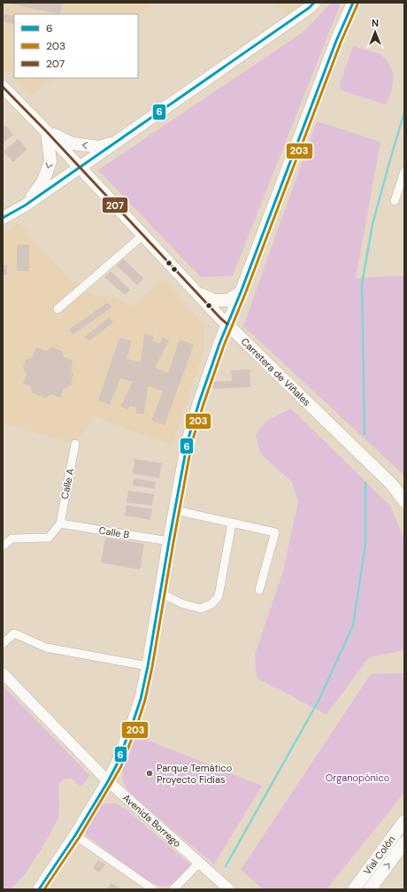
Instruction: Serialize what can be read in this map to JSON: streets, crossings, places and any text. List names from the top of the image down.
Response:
{
  "streets": {
    "main road": ["Carretera de Viñales", "Avenida Borrego", "Vial Colón"],
    "street": ["Calle A", "Calle B"]
  },
  "crossings": [
    ["Calle A", "Calle B"]
  ],
  "parks": ["Organopónico"],
  "places": ["Parque Temático Proyecto Fidias"],
  "lines": ["transit line 6", "transit line 203", "transit line 207"],
  "legend": ["6", "203", "207"],
  "north": "top"
}
